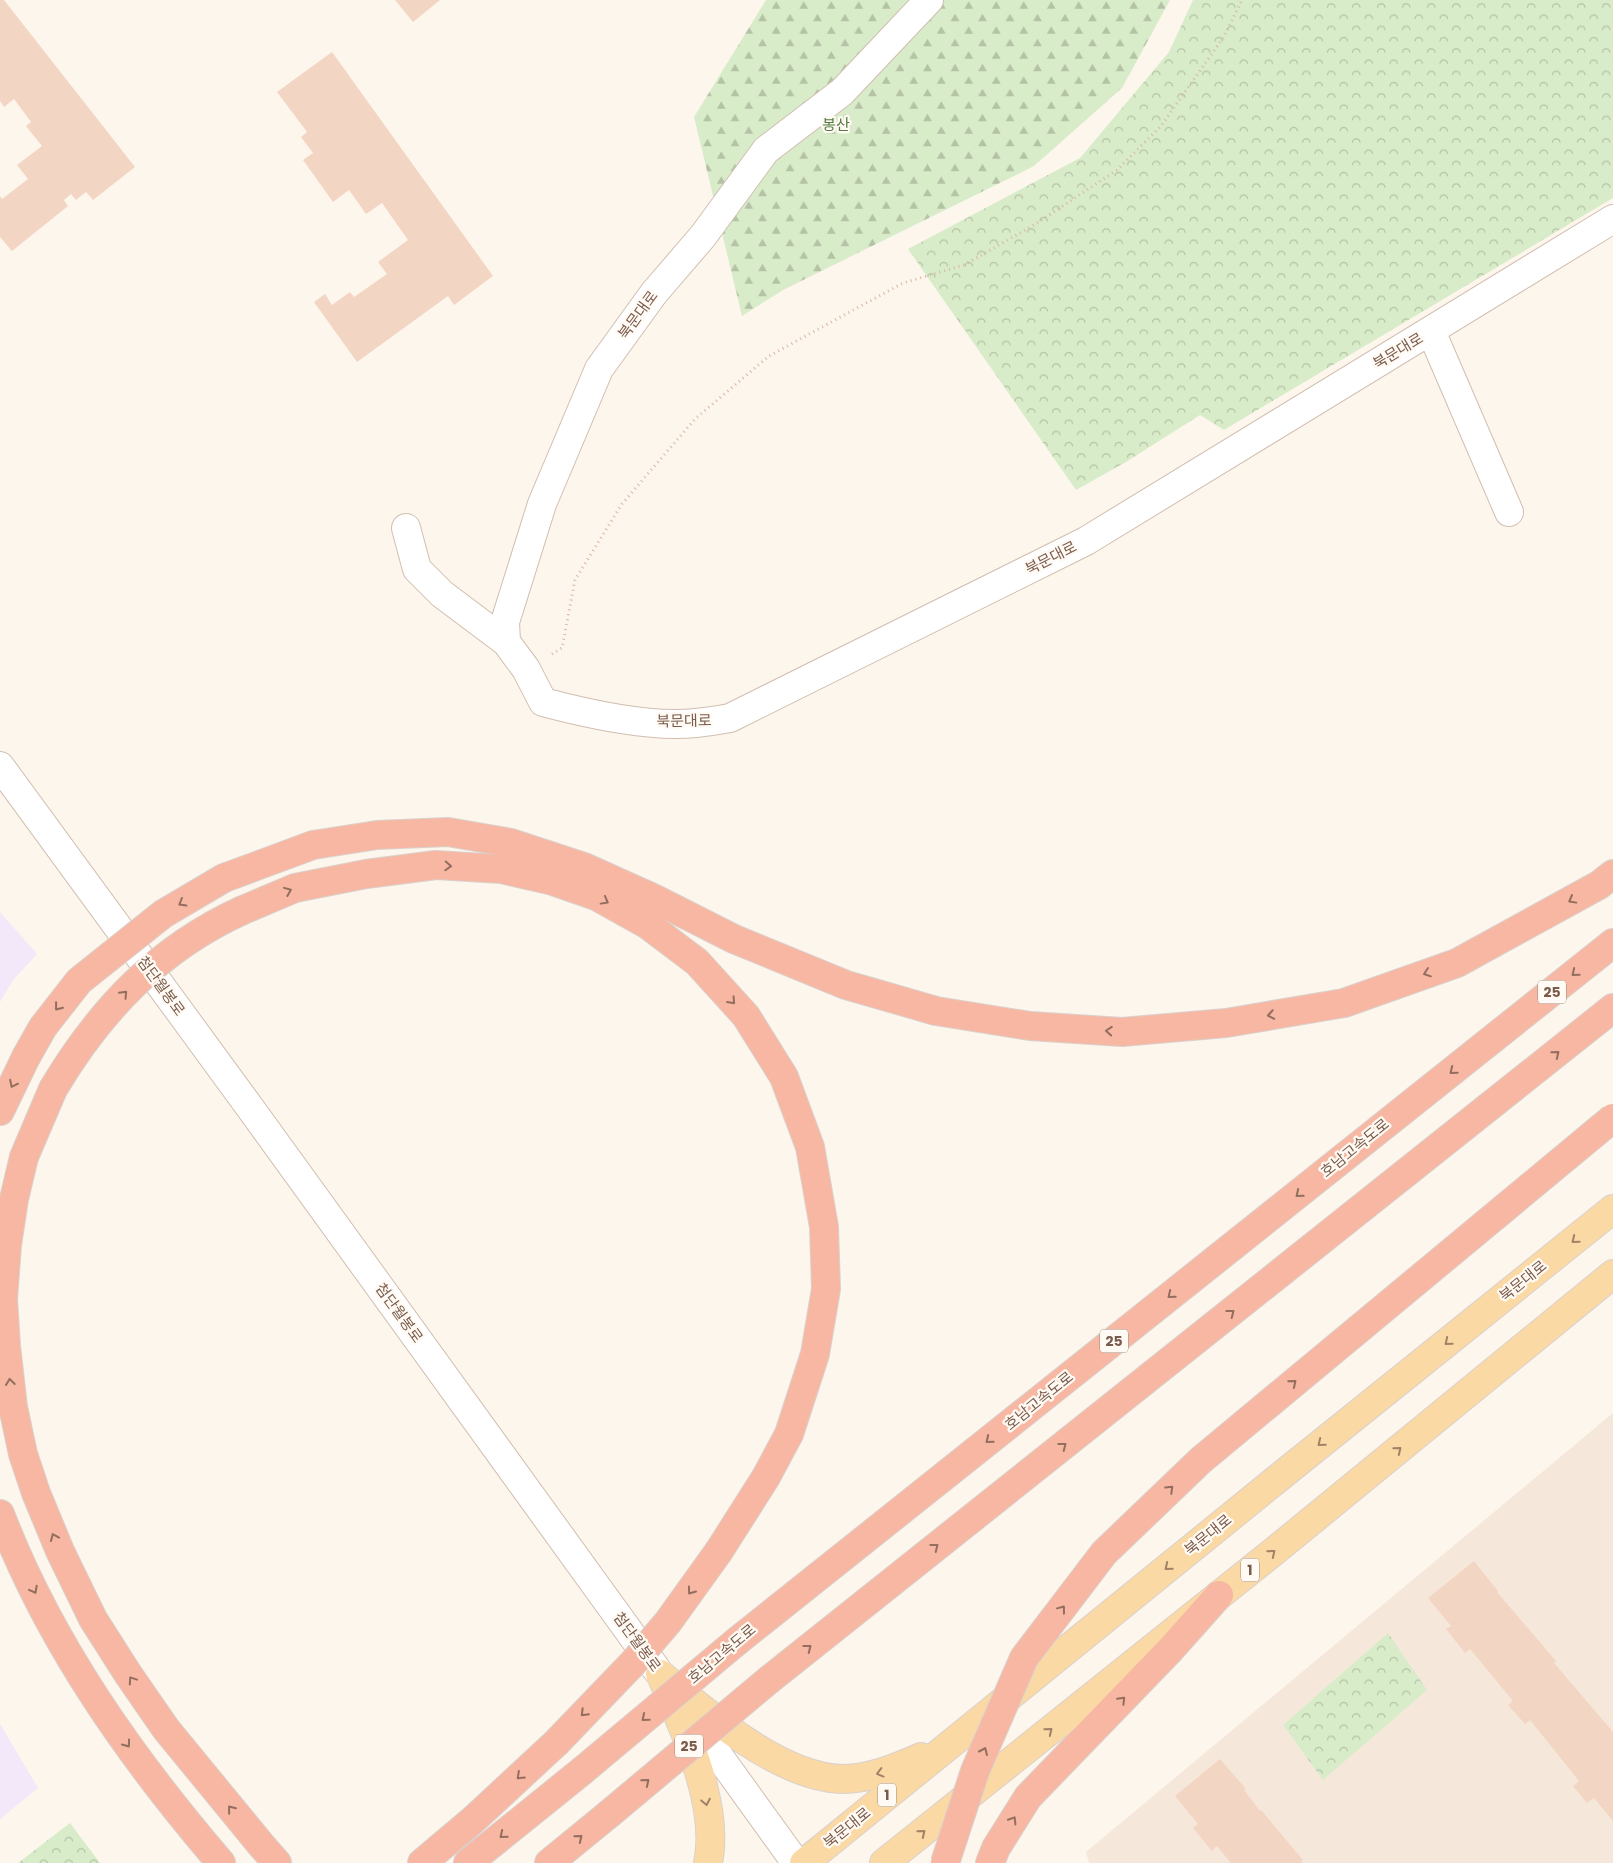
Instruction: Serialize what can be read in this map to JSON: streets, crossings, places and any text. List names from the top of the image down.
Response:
{
  "streets": {
    "highway": ["25", "호남고속도로"],
    "main road": ["북문대로", "1"],
    "street": ["첨단월봉로"]
  },
  "parks": ["봉산"]
}
